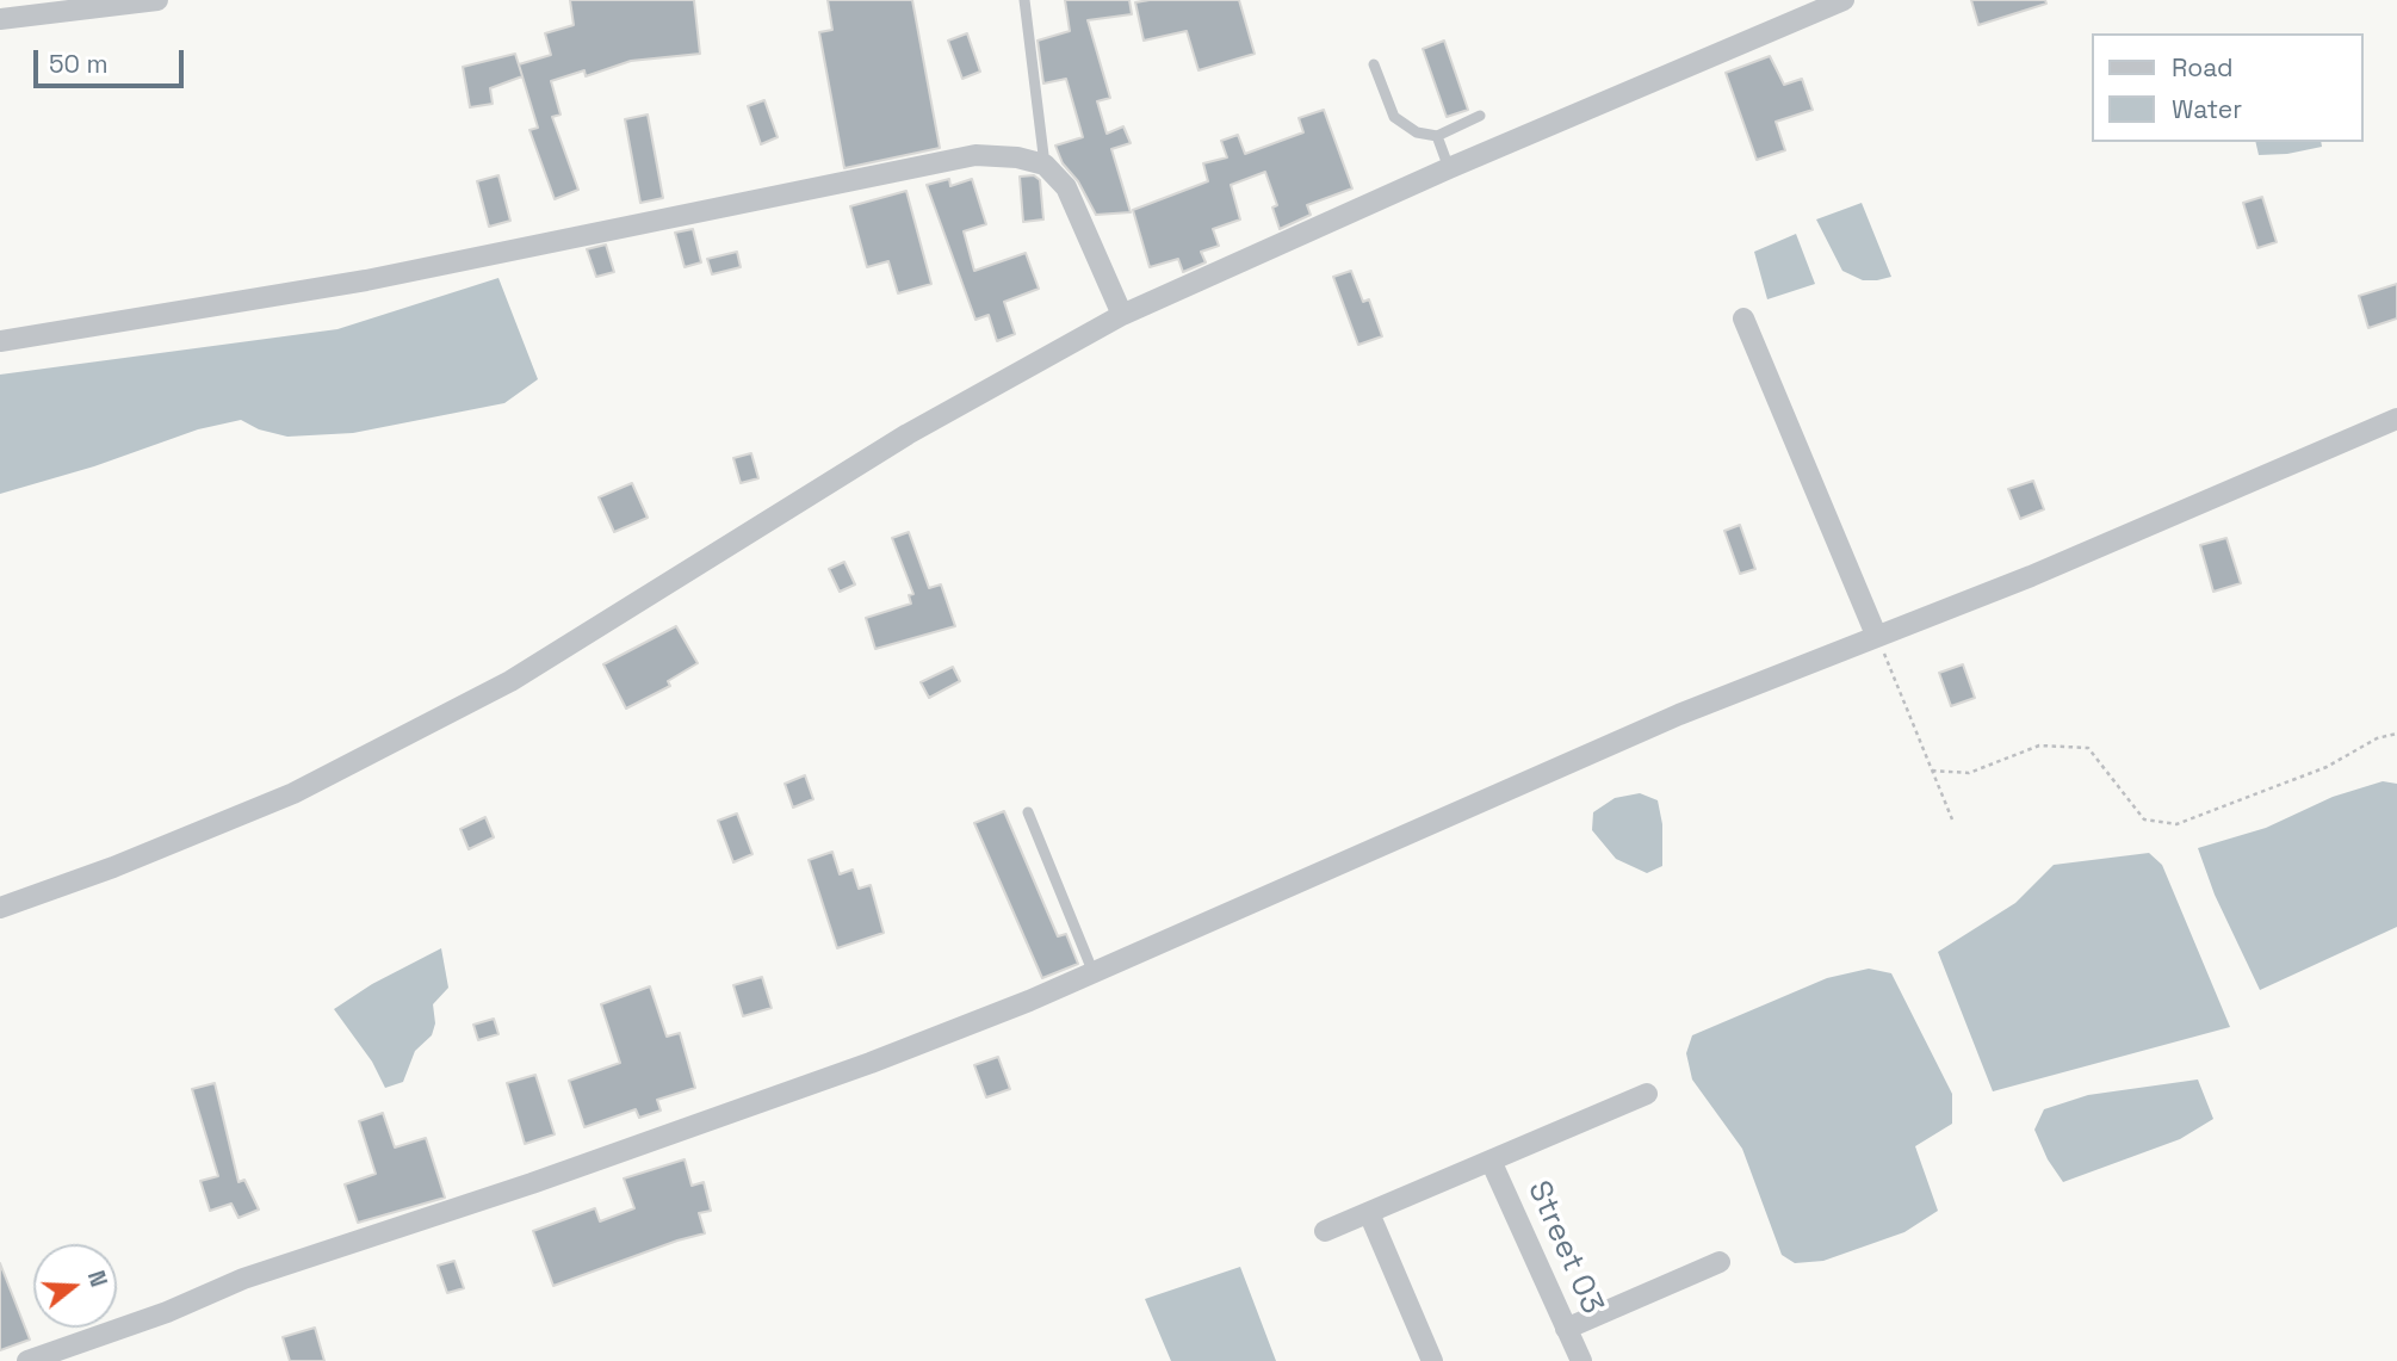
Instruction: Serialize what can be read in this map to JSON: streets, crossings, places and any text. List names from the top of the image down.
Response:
{
  "streets": {
    "street": ["Street 03"]
  },
  "legend": ["Road", "Water"],
  "scale_bar": "50 m",
  "north": "right"
}
